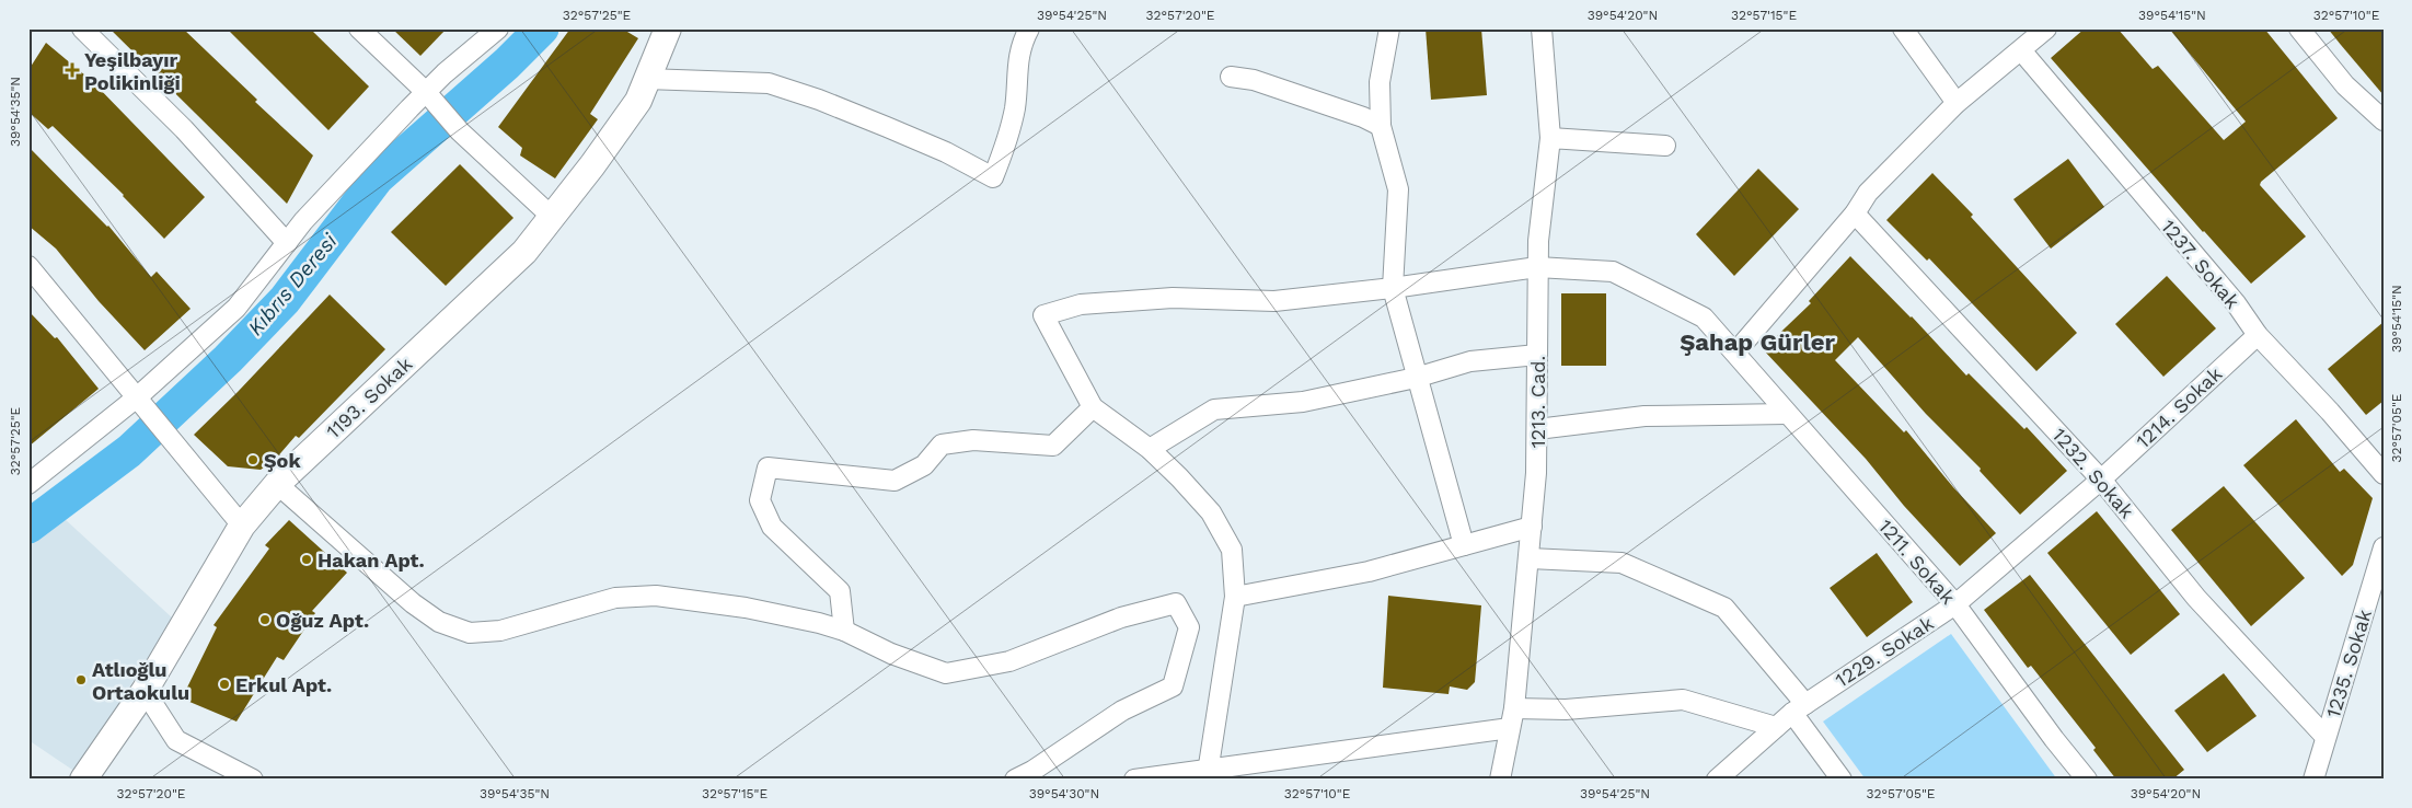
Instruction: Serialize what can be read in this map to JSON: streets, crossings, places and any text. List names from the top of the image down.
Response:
{
  "streets": {
    "street": [
      "1237. Sokak",
      "1193. Sokak",
      "1213. Cad.",
      "1214. Sokak",
      "1232. Sokak",
      "1211. Sokak",
      "1229. Sokak",
      "1235. Sokak"
    ]
  },
  "crossings": [
    ["1237. Sokak", "1214. Sokak"],
    ["1213. Cad.", "1211. Sokak"],
    ["1214. Sokak", "1232. Sokak"],
    ["1214. Sokak", "1229. Sokak"],
    ["1232. Sokak", "1229. Sokak"],
    ["1232. Sokak", "1235. Sokak"],
    ["1211. Sokak", "1229. Sokak"]
  ],
  "districts": ["Şahap Gürler"],
  "water": ["Kıbrıs Deresi"],
  "places": {
    "health": ["Yeşilbayır Polikinliği"],
    "other": [
      "Şok",
      "Hakan Apt.",
      "Oğuz Apt.",
      "Atlıoğlu Ortaokulu",
      "Erkul Apt."
    ]
  },
  "coordinates": [
    "32°57'25\"E",
    "39°54'25\"N",
    "32°57'20\"E",
    "39°54'20\"N",
    "32°57'15\"E",
    "39°54'15\"N",
    "32°57'10\"E",
    "39°54'35\"N",
    "32°57'05\"E",
    "39°54'30\"N"
  ]
}
